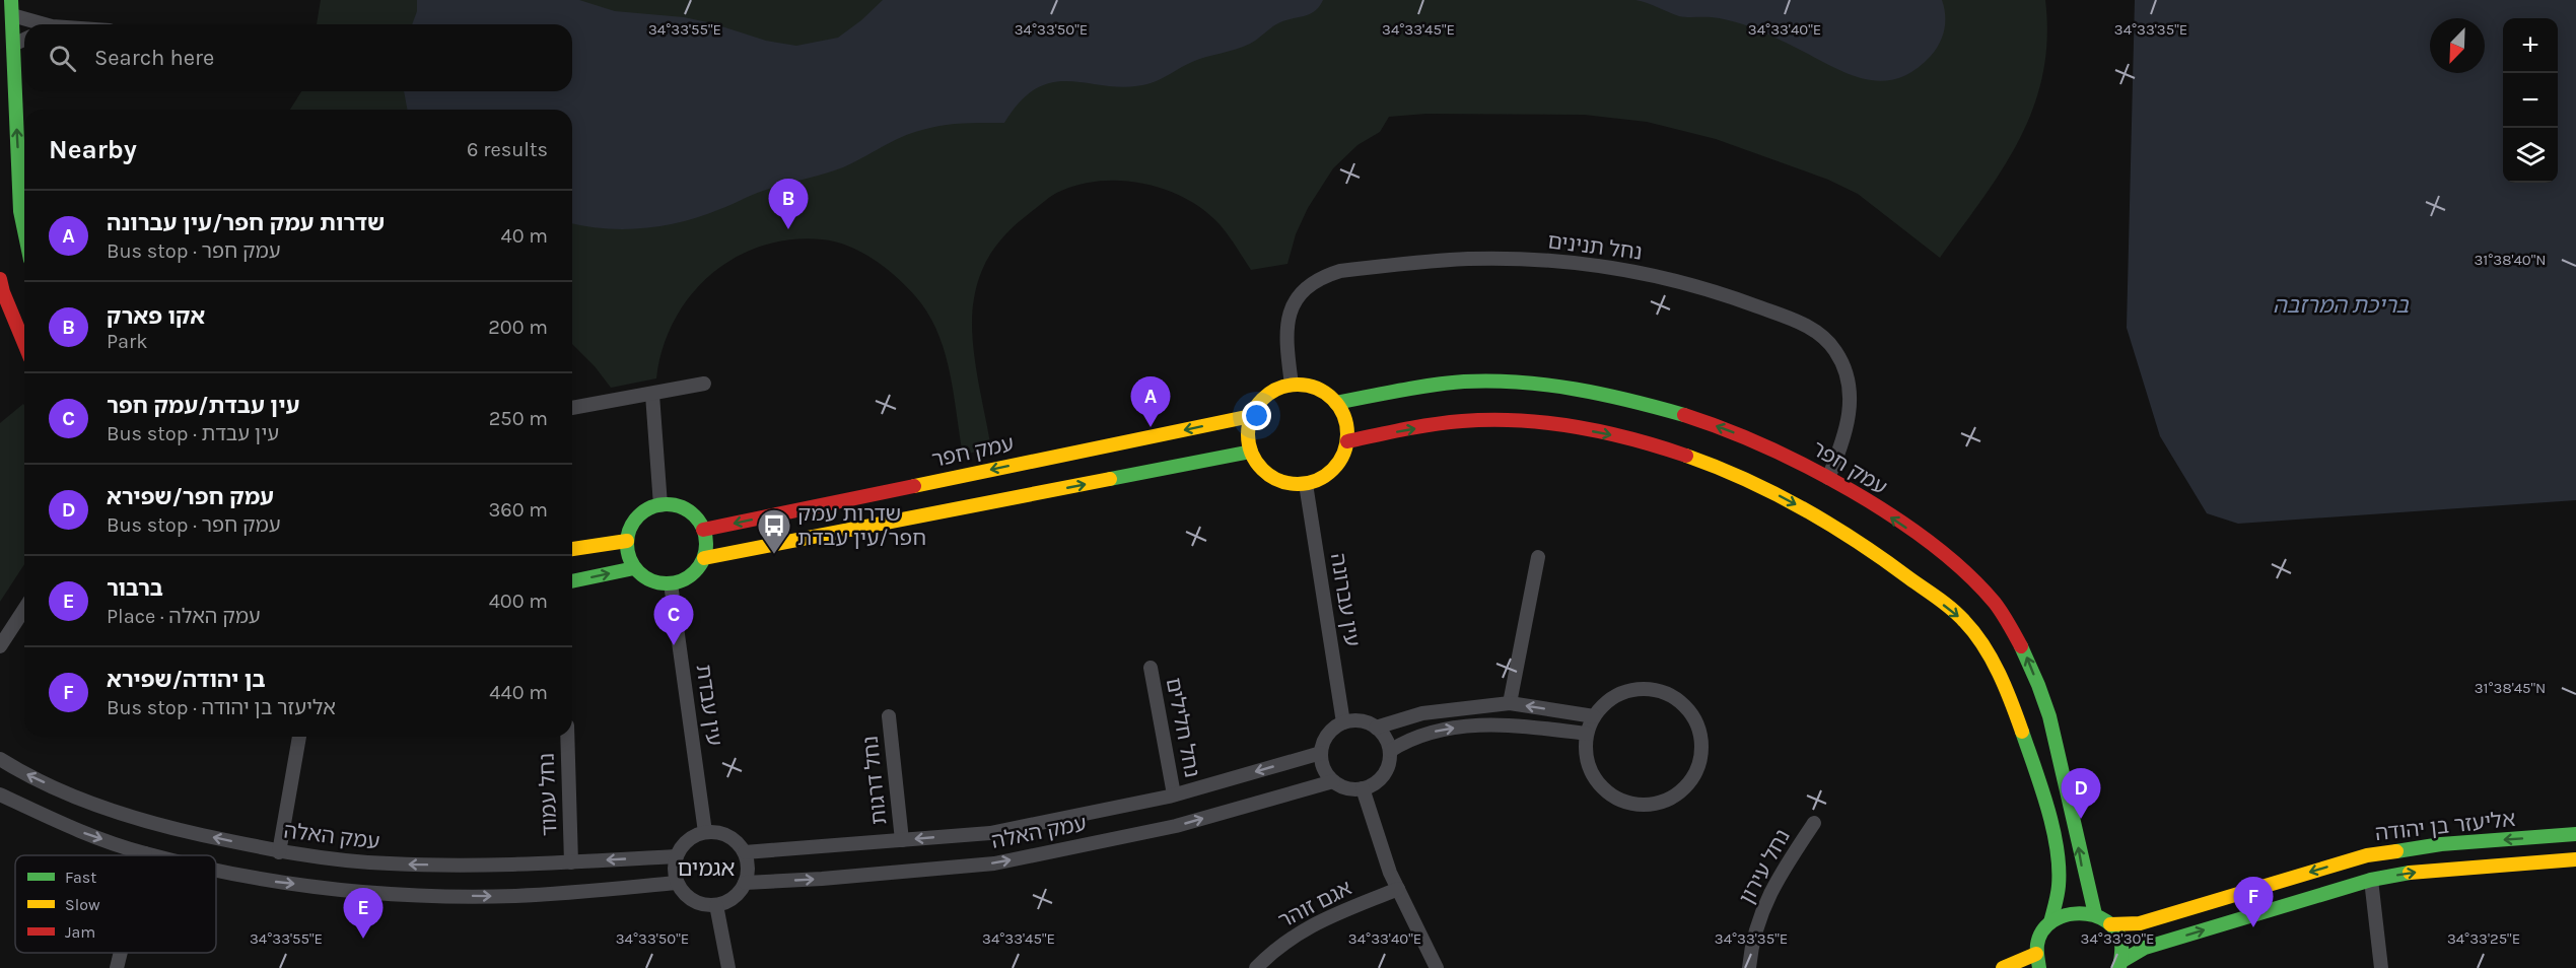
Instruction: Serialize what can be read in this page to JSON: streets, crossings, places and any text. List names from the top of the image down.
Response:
{
  "streets": {
    "street": [
      "נחל תנינים",
      "עמק חפר",
      "עין עברונה",
      "עין עבדת",
      "נחל חלילים",
      "נחל דרגות",
      "נחל עמוד",
      "אליעזר בן יהודה",
      "עמק האלה",
      "נחל עירון",
      "אגם זוהר"
    ]
  },
  "crossings": [
    ["נחל תנינים", "עמק חפר"],
    ["נחל תנינים", "עין עברונה"],
    ["עמק חפר", "עין עברונה"],
    ["עמק חפר", "עין עבדת"],
    ["עין עברונה", "עמק האלה"],
    ["עין עבדת", "עמק האלה"],
    ["נחל חלילים", "עמק האלה"],
    ["נחל דרגות", "עמק האלה"],
    ["נחל עמוד", "עמק האלה"]
  ],
  "one_way": ["עמק חפר"],
  "districts": ["אגמים"],
  "water": ["בריכת המרזבה"],
  "places": {
    "bus stop": ["שדרות עמק חפר/עין עבדת"]
  },
  "legend": ["Fast", "Slow", "Jam"],
  "north": "bottom left",
  "page": {
    "map_buttons": ["+", "−"],
    "search": "Search here",
    "heading": ["Nearby", "6 results"],
    "pins": [
      "B",
      "A",
      "C",
      "D",
      "F",
      "E"
    ],
    "list": [
      {
        "mark": "A",
        "name": "שדרות עמק חפר/עין עברונה",
        "note": "Bus stop · עמק חפר",
        "value": "40 m"
      },
      {
        "mark": "B",
        "name": "אקו פארק",
        "note": "Park",
        "value": "200 m"
      },
      {
        "mark": "C",
        "name": "עין עבדת/עמק חפר",
        "note": "Bus stop · עין עבדת",
        "value": "250 m"
      },
      {
        "mark": "D",
        "name": "עמק חפר/שפירא",
        "note": "Bus stop · עמק חפר",
        "value": "360 m"
      },
      {
        "mark": "E",
        "name": "ברבור",
        "note": "Place · עמק האלה",
        "value": "400 m"
      },
      {
        "mark": "F",
        "name": "בן יהודה/שפירא",
        "note": "Bus stop · אליעזר בן יהודה",
        "value": "440 m"
      }
    ]
  },
  "coordinates": [
    "34°33'55\"E",
    "34°33'50\"E",
    "34°33'45\"E",
    "34°33'40\"E",
    "34°33'35\"E",
    "31°38'40\"N",
    "31°38'45\"N",
    "34°33'30\"E",
    "34°33'25\"E"
  ]
}
